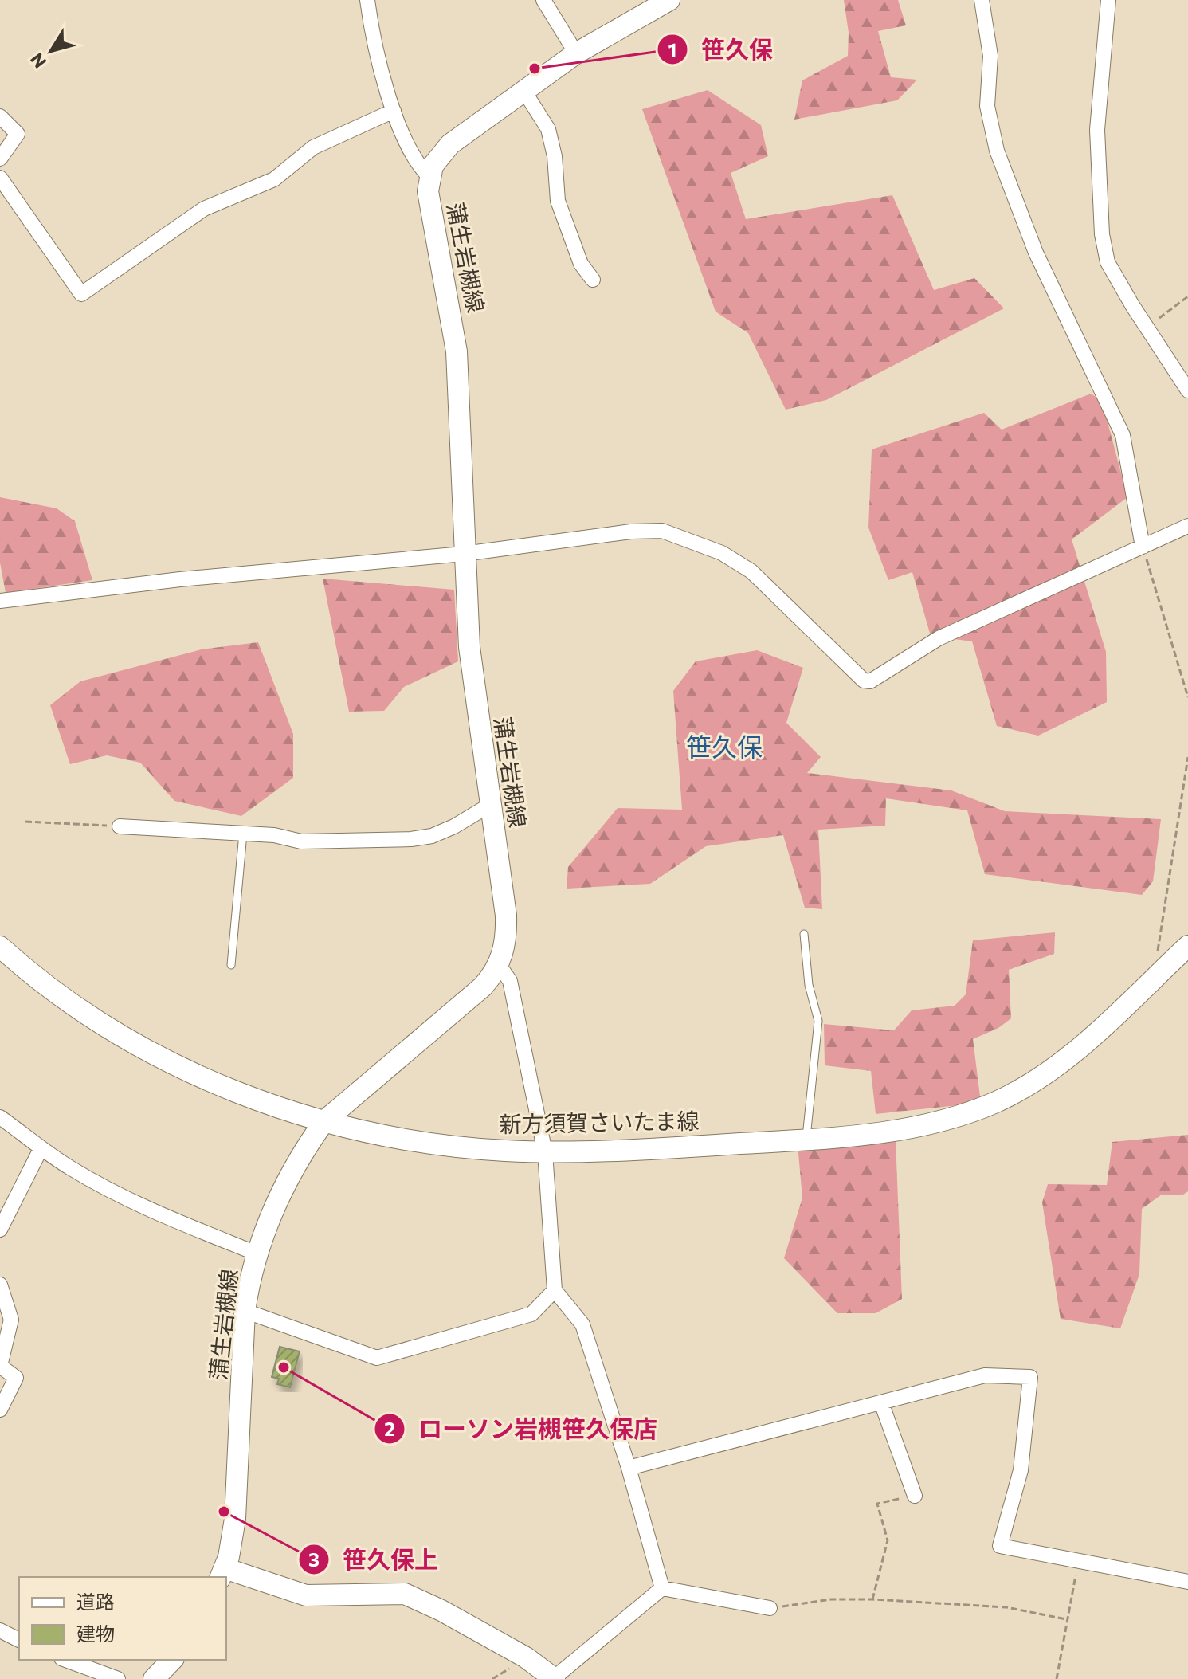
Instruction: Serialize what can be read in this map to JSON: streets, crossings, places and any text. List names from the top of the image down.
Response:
{
  "streets": {
    "main road": ["蒲生岩槻線", "新方須賀さいたま線"]
  },
  "crossings": [
    ["蒲生岩槻線", "新方須賀さいたま線"]
  ],
  "districts": ["笹久保"],
  "places": ["笹久保", "ローソン岩槻笹久保店", "笹久保上"],
  "legend": ["道路", "建物"],
  "north": "bottom left"
}
